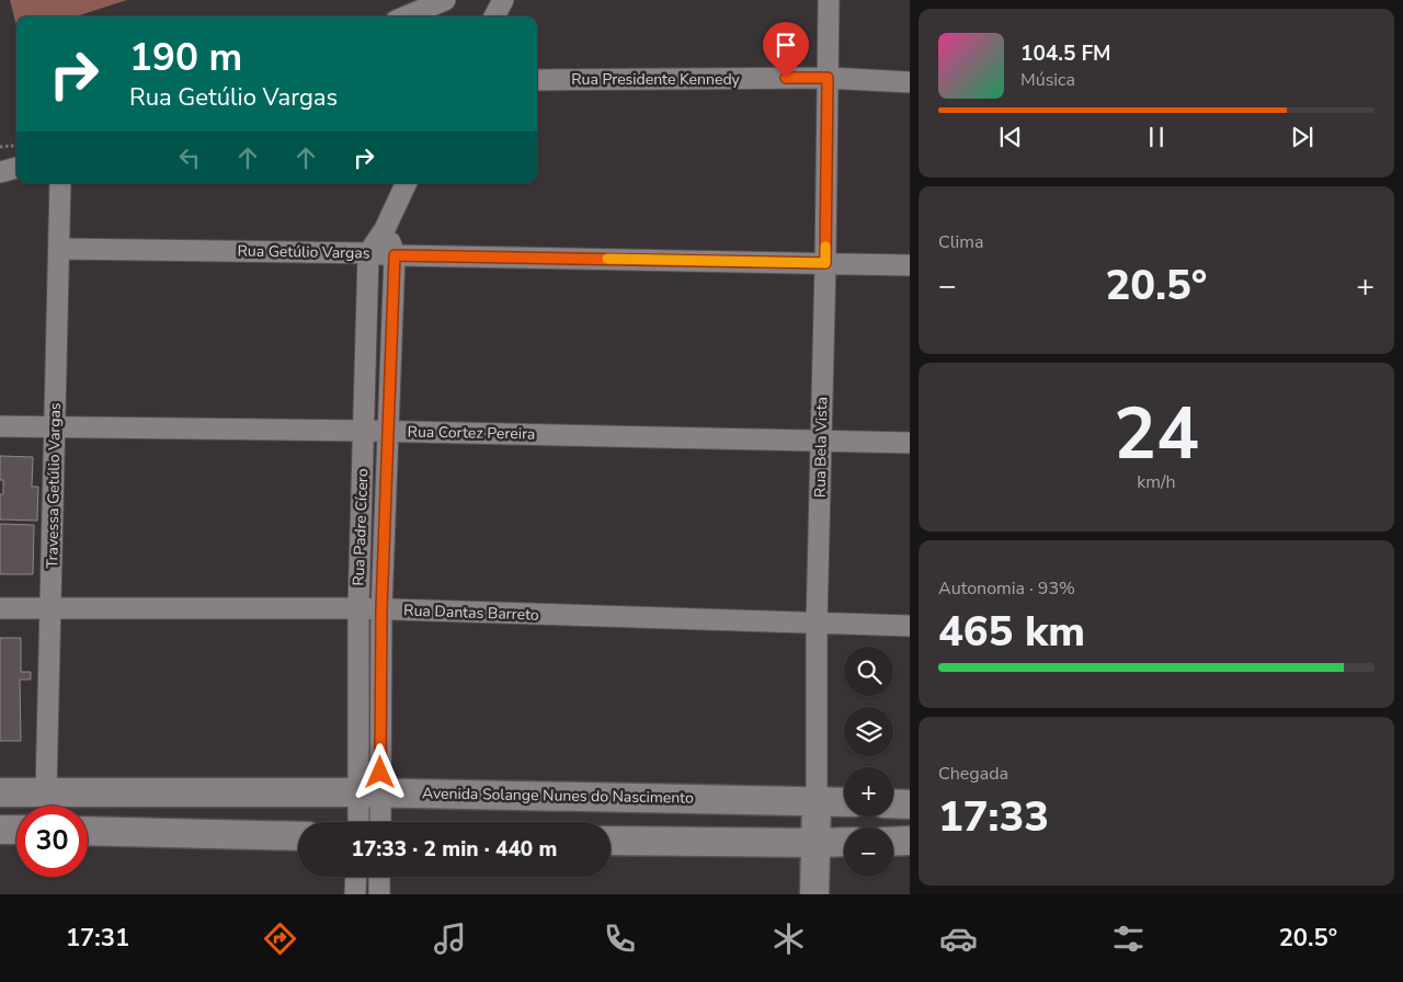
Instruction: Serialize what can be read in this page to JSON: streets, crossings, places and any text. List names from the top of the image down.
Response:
{
  "streets": {
    "main road": ["Rua Bela Vista", "Avenida Solange Nunes do Nascimento"],
    "street": [
      "Rua Presidente Kennedy",
      "Rua Getúlio Vargas",
      "Rua Cortez Pereira",
      "Travessa Getúlio Vargas",
      "Rua Padre Cícero",
      "Rua Dantas Barreto"
    ]
  },
  "crossings": [
    ["Rua Presidente Kennedy", "Rua Bela Vista"],
    ["Rua Getúlio Vargas", "Rua Bela Vista"],
    ["Rua Getúlio Vargas", "Travessa Getúlio Vargas"],
    ["Rua Getúlio Vargas", "Rua Padre Cícero"],
    ["Rua Cortez Pereira", "Rua Bela Vista"],
    ["Rua Cortez Pereira", "Travessa Getúlio Vargas"],
    ["Rua Cortez Pereira", "Rua Padre Cícero"],
    ["Rua Bela Vista", "Rua Dantas Barreto"],
    ["Rua Bela Vista", "Avenida Solange Nunes do Nascimento"],
    ["Travessa Getúlio Vargas", "Rua Dantas Barreto"],
    ["Travessa Getúlio Vargas", "Avenida Solange Nunes do Nascimento"],
    ["Rua Padre Cícero", "Rua Dantas Barreto"],
    ["Rua Padre Cícero", "Avenida Solange Nunes do Nascimento"]
  ],
  "page": {
    "turn": ["190 m", "Rua Getúlio Vargas"],
    "song": ["104.5 FM", "Música"],
    "tile": [
      "Clima",
      ["24", "km/h"],
      ["Autonomia · 93%", "465 km"],
      ["Chegada", "17:33"]
    ],
    "heat": ["−", "20.5°", "+"],
    "map_buttons": ["+", "−"],
    "limit": "30",
    "trip": "17:33 · 2 min · 440 m",
    "tabs": ["17:31", "20.5°"]
  }
}
